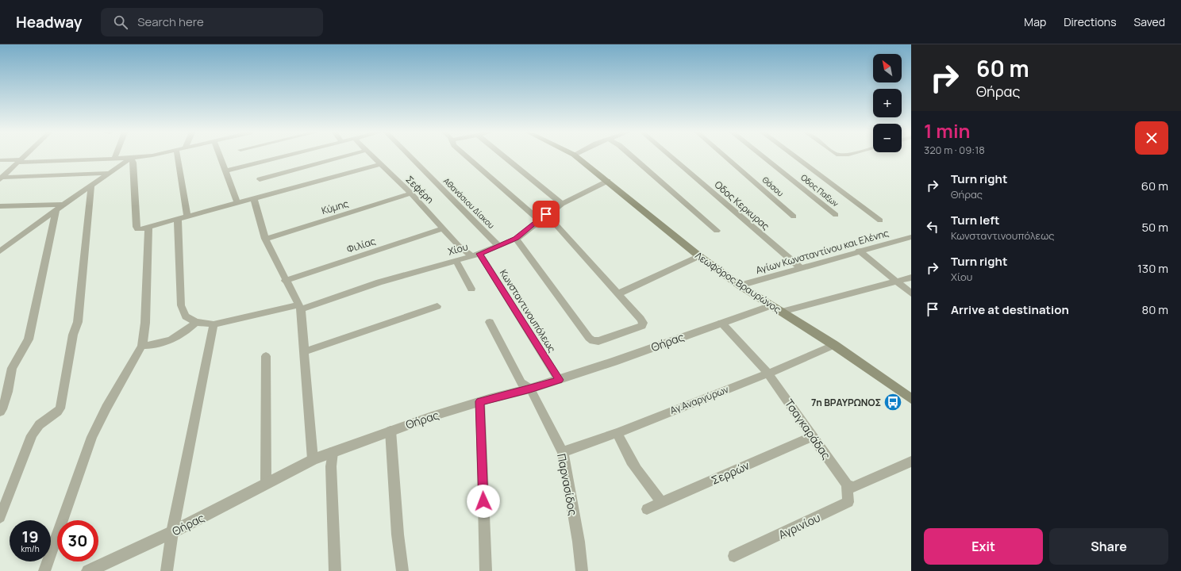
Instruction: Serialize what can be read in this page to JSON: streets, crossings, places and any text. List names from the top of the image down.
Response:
{
  "streets": {
    "main road": ["Λεωφόρος Βραυρώνος"],
    "street": [
      "Θάσου",
      "Σεφέρη",
      "Οδος Παξων",
      "Αθανάσιου Δίακου",
      "Οδος Κερκυρας",
      "Κύμης",
      "Φιλίας",
      "Χίου",
      "Αγίων Κωνσταντίνου και Ελένης",
      "Κωνσταντινουπόλεως",
      "Θήρας",
      "Αγ.Αναργύρων",
      "Τσαγκαράδας",
      "Σερρών",
      "Παρνασίδος",
      "Αγρινίου"
    ]
  },
  "crossings": [
    ["Σεφέρη", "Κύμης"],
    ["Σεφέρη", "Φιλίας"],
    ["Σεφέρη", "Χίου"],
    ["Σεφέρη", "Κωνσταντινουπόλεως"],
    ["Αθανάσιου Δίακου", "Χίου"],
    ["Οδος Κερκυρας", "Αγίων Κωνσταντίνου και Ελένης"],
    ["Χίου", "Λεωφόρος Βραυρώνος"],
    ["Χίου", "Κωνσταντινουπόλεως"],
    ["Αγίων Κωνσταντίνου και Ελένης", "Λεωφόρος Βραυρώνος"],
    ["Λεωφόρος Βραυρώνος", "Θήρας"],
    ["Λεωφόρος Βραυρώνος", "Αγ.Αναργύρων"],
    ["Κωνσταντινουπόλεως", "Θήρας"],
    ["Θήρας", "Τσαγκαράδας"],
    ["Θήρας", "Παρνασίδος"],
    ["Αγ.Αναργύρων", "Τσαγκαράδας"],
    ["Αγ.Αναργύρων", "Παρνασίδος"],
    ["Τσαγκαράδας", "Σερρών"],
    ["Τσαγκαράδας", "Αγρινίου"]
  ],
  "places": {
    "bus stop": ["7η ΒΡΑΥΡΩΝΟΣ"]
  },
  "north": "top left",
  "page": {
    "header": "Headway",
    "search": "Search here",
    "nav": ["Map", "Directions", "Saved"],
    "turn": ["60 m", "Θήρας"],
    "map_buttons": ["+", "−"],
    "heading": ["1 min", "320 m · 09:18"],
    "list": [
      {
        "name": "Turn right",
        "note": "Θήρας",
        "value": "60 m"
      },
      {
        "name": "Turn left",
        "note": "Κωνσταντινουπόλεως",
        "value": "50 m"
      },
      {
        "name": "Turn right",
        "note": "Χίου",
        "value": "130 m"
      },
      {
        "name": "Arrive at destination",
        "value": "80 m"
      }
    ],
    "speed": "19 km/h",
    "limit": "30",
    "buttons": ["Exit", "Share"]
  }
}
